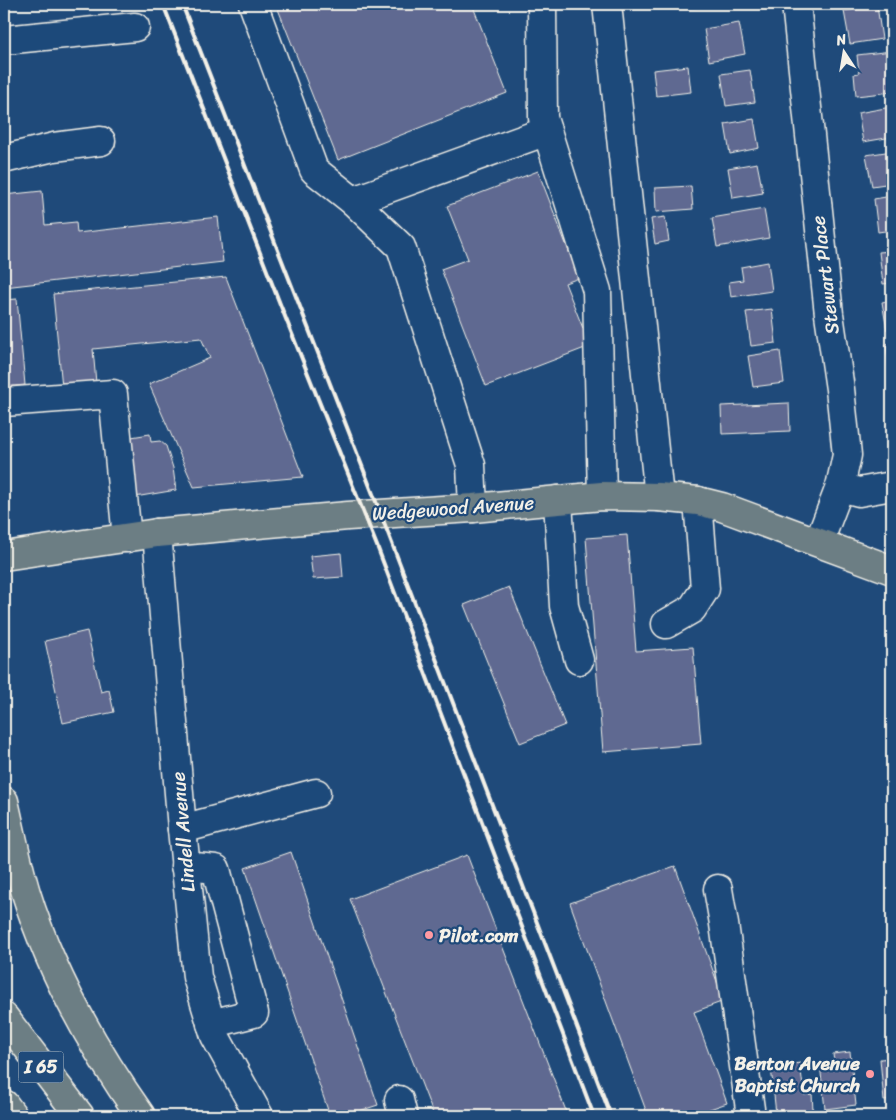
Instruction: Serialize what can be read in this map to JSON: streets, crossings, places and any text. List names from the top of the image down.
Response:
{
  "streets": {
    "main road": ["Wedgewood Avenue", "I 65"],
    "street": ["Stewart Place", "Lindell Avenue"]
  },
  "crossings": [
    ["Stewart Place", "Wedgewood Avenue"],
    ["Wedgewood Avenue", "Lindell Avenue"]
  ],
  "places": ["Pilot.com", "Benton Avenue Baptist Church"],
  "north": "top"
}
